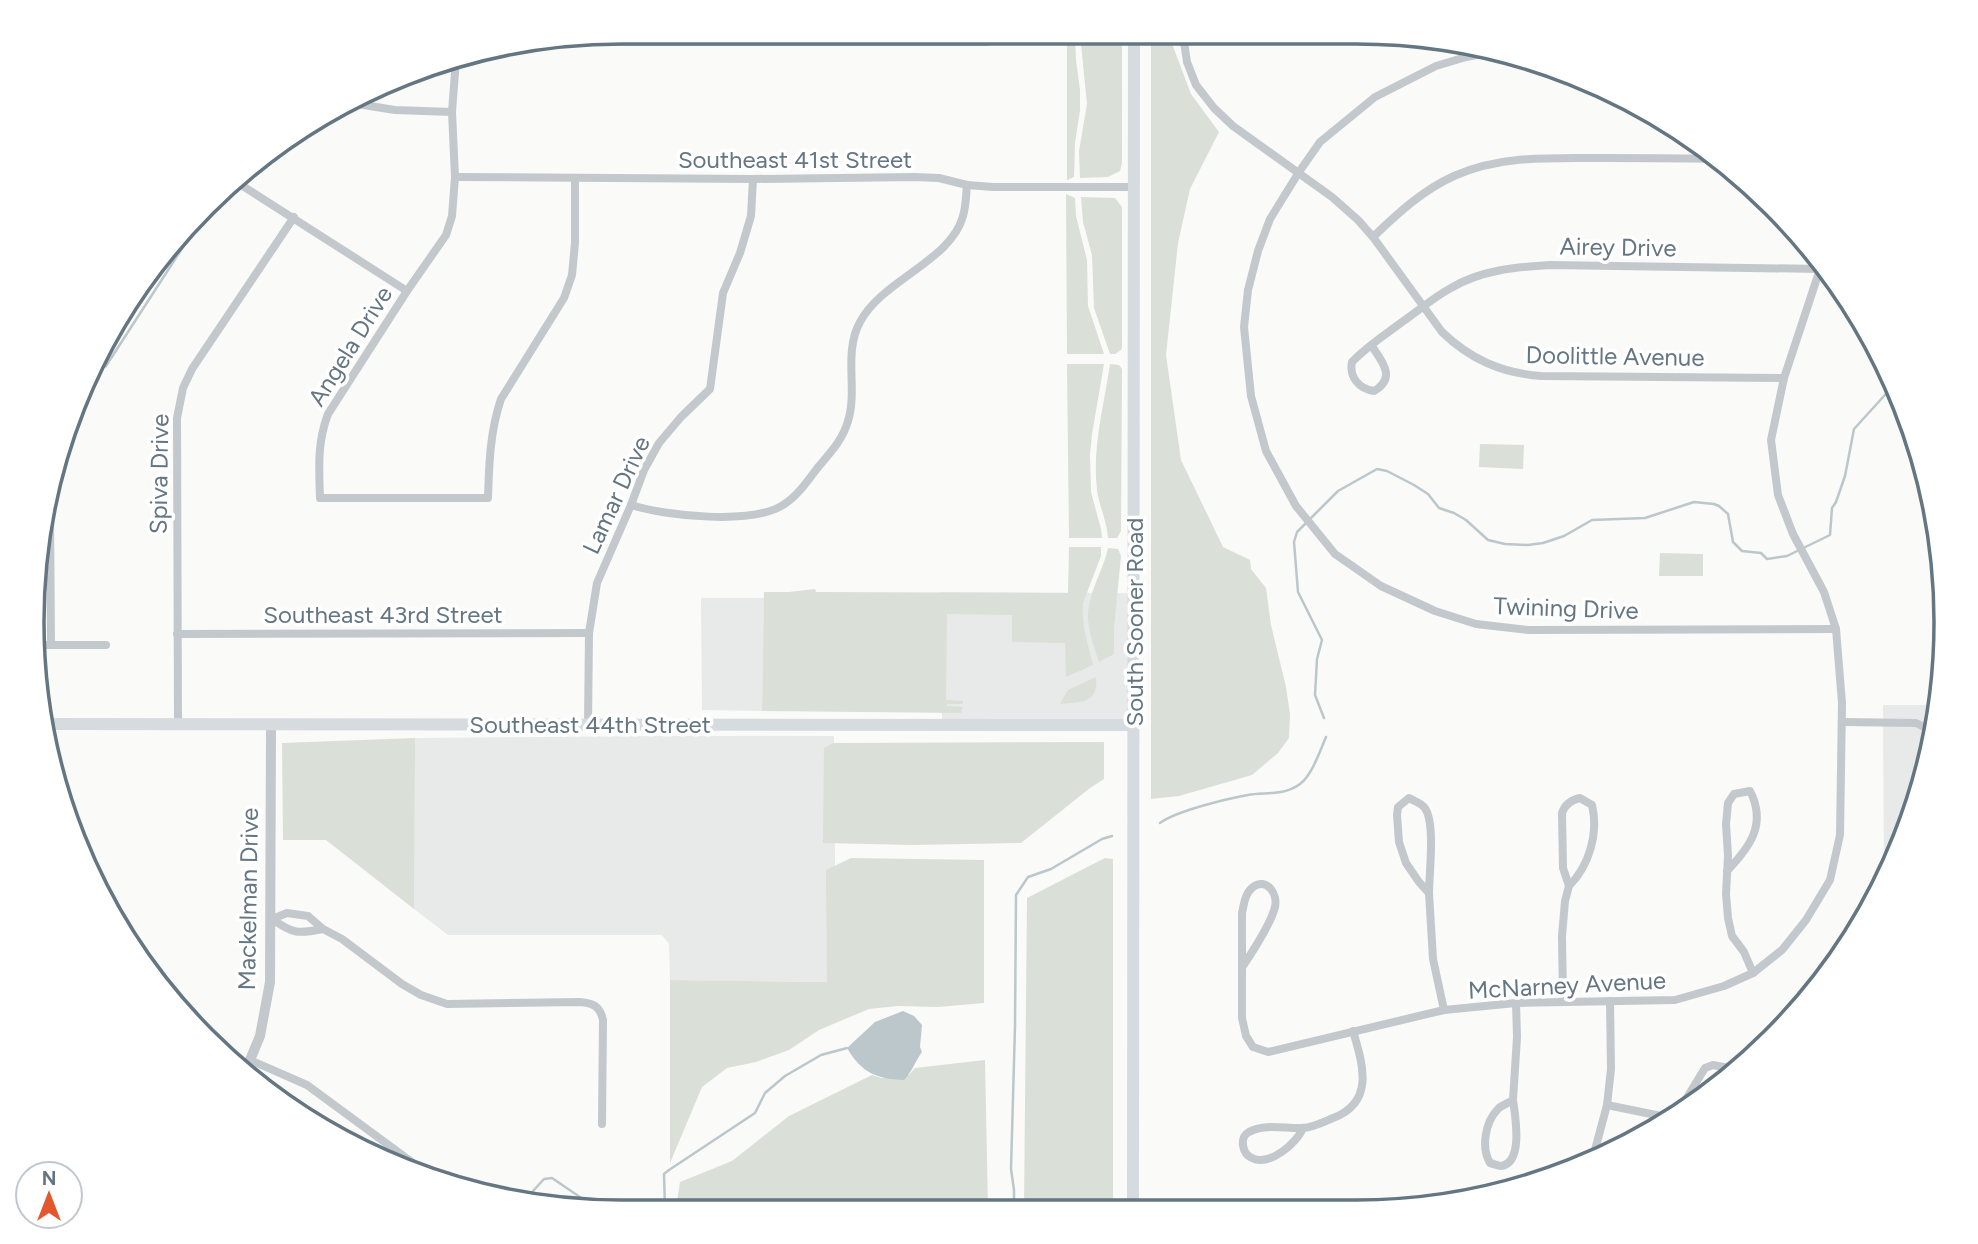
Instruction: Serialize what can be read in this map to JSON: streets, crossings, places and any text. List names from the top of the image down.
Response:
{
  "streets": {
    "main road": ["South Sooner Road", "Southeast 44th Street"],
    "street": [
      "Southeast 41st Street",
      "Airey Drive",
      "Angela Drive",
      "Doolittle Avenue",
      "Spiva Drive",
      "Lamar Drive",
      "Twining Drive",
      "Southeast 43rd Street",
      "Mackelman Drive",
      "McNarney Avenue"
    ]
  },
  "crossings": [
    ["Southeast 41st Street", "Angela Drive"],
    ["Southeast 41st Street", "Lamar Drive"],
    ["Southeast 41st Street", "South Sooner Road"],
    ["Airey Drive", "Doolittle Avenue"],
    ["Doolittle Avenue", "Twining Drive"],
    ["Doolittle Avenue", "McNarney Avenue"],
    ["Spiva Drive", "Southeast 43rd Street"],
    ["Spiva Drive", "Southeast 44th Street"],
    ["Lamar Drive", "Southeast 43rd Street"],
    ["Lamar Drive", "Southeast 44th Street"],
    ["Twining Drive", "McNarney Avenue"],
    ["South Sooner Road", "Southeast 44th Street"],
    ["Southeast 44th Street", "Mackelman Drive"]
  ],
  "north": "top"
}
